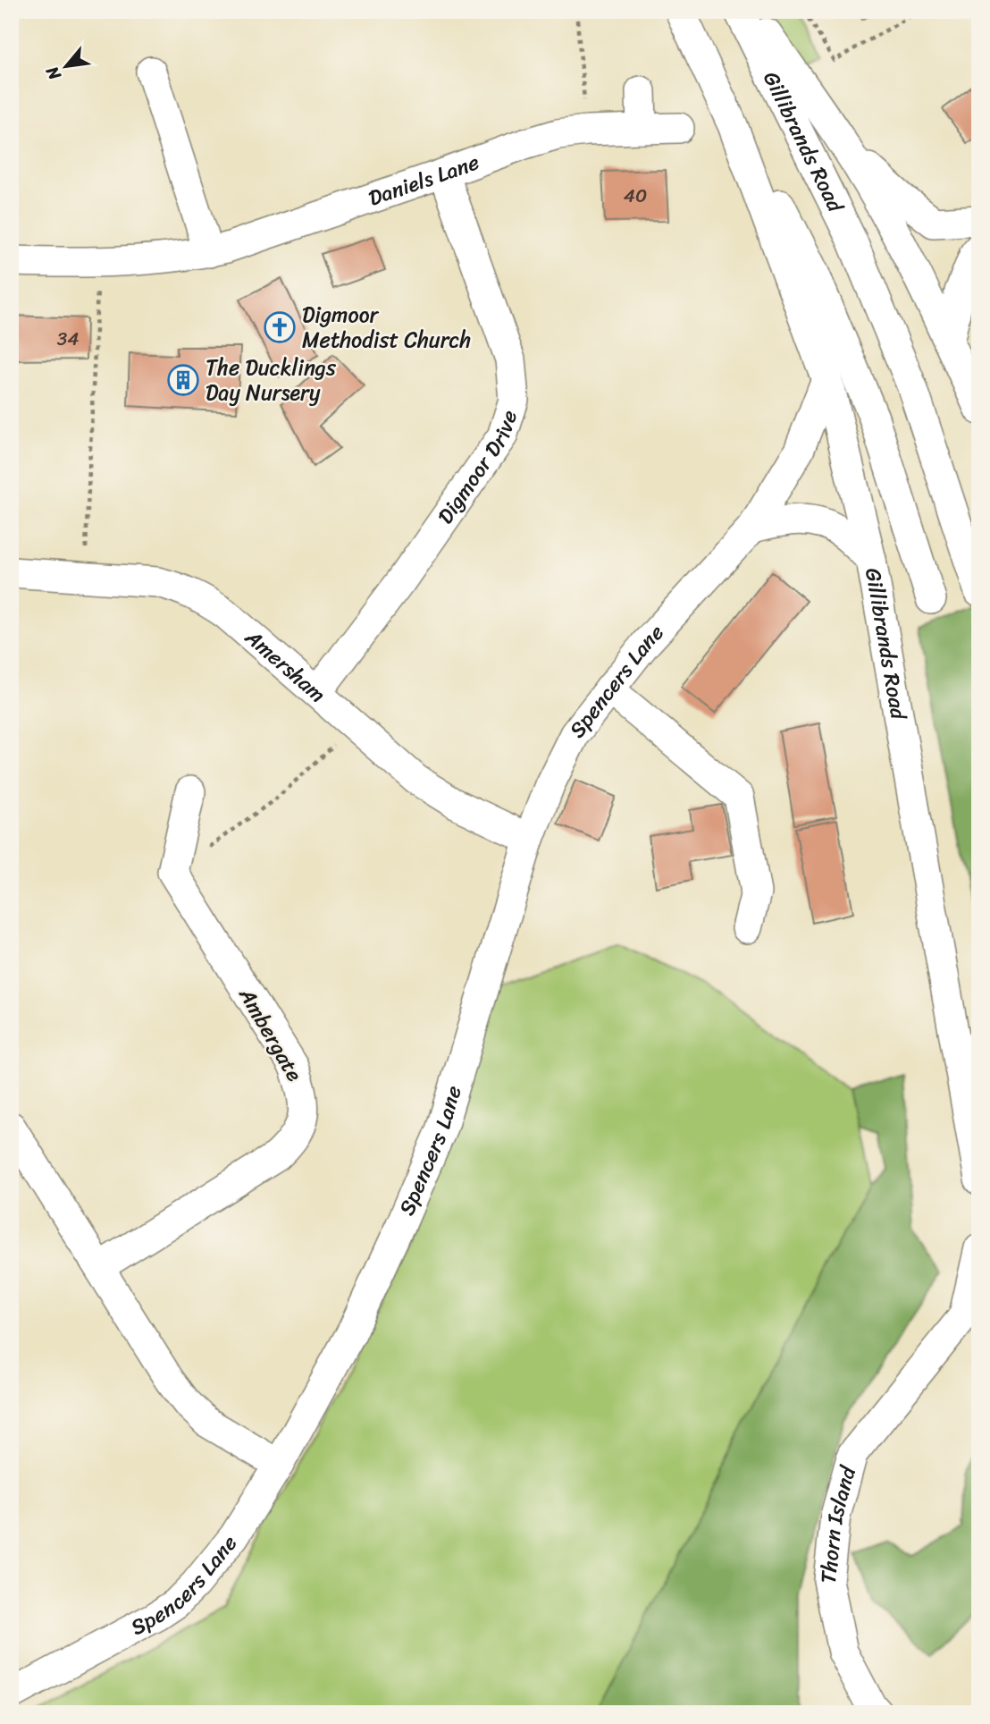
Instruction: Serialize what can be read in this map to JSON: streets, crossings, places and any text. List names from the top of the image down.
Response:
{
  "streets": {
    "street": [
      "Gillibrands Road",
      "Daniels Lane",
      "Digmoor Drive",
      "Amersham",
      "Spencers Lane",
      "Ambergate",
      "Thorn Island"
    ]
  },
  "crossings": [
    ["Gillibrands Road", "Spencers Lane"],
    ["Daniels Lane", "Digmoor Drive"],
    ["Digmoor Drive", "Amersham"],
    ["Amersham", "Spencers Lane"]
  ],
  "places": {
    "church": ["Digmoor Methodist Church"],
    "building": ["The Ducklings Day Nursery"]
  },
  "house_numbers": ["40", "34"],
  "north": "bottom left"
}
